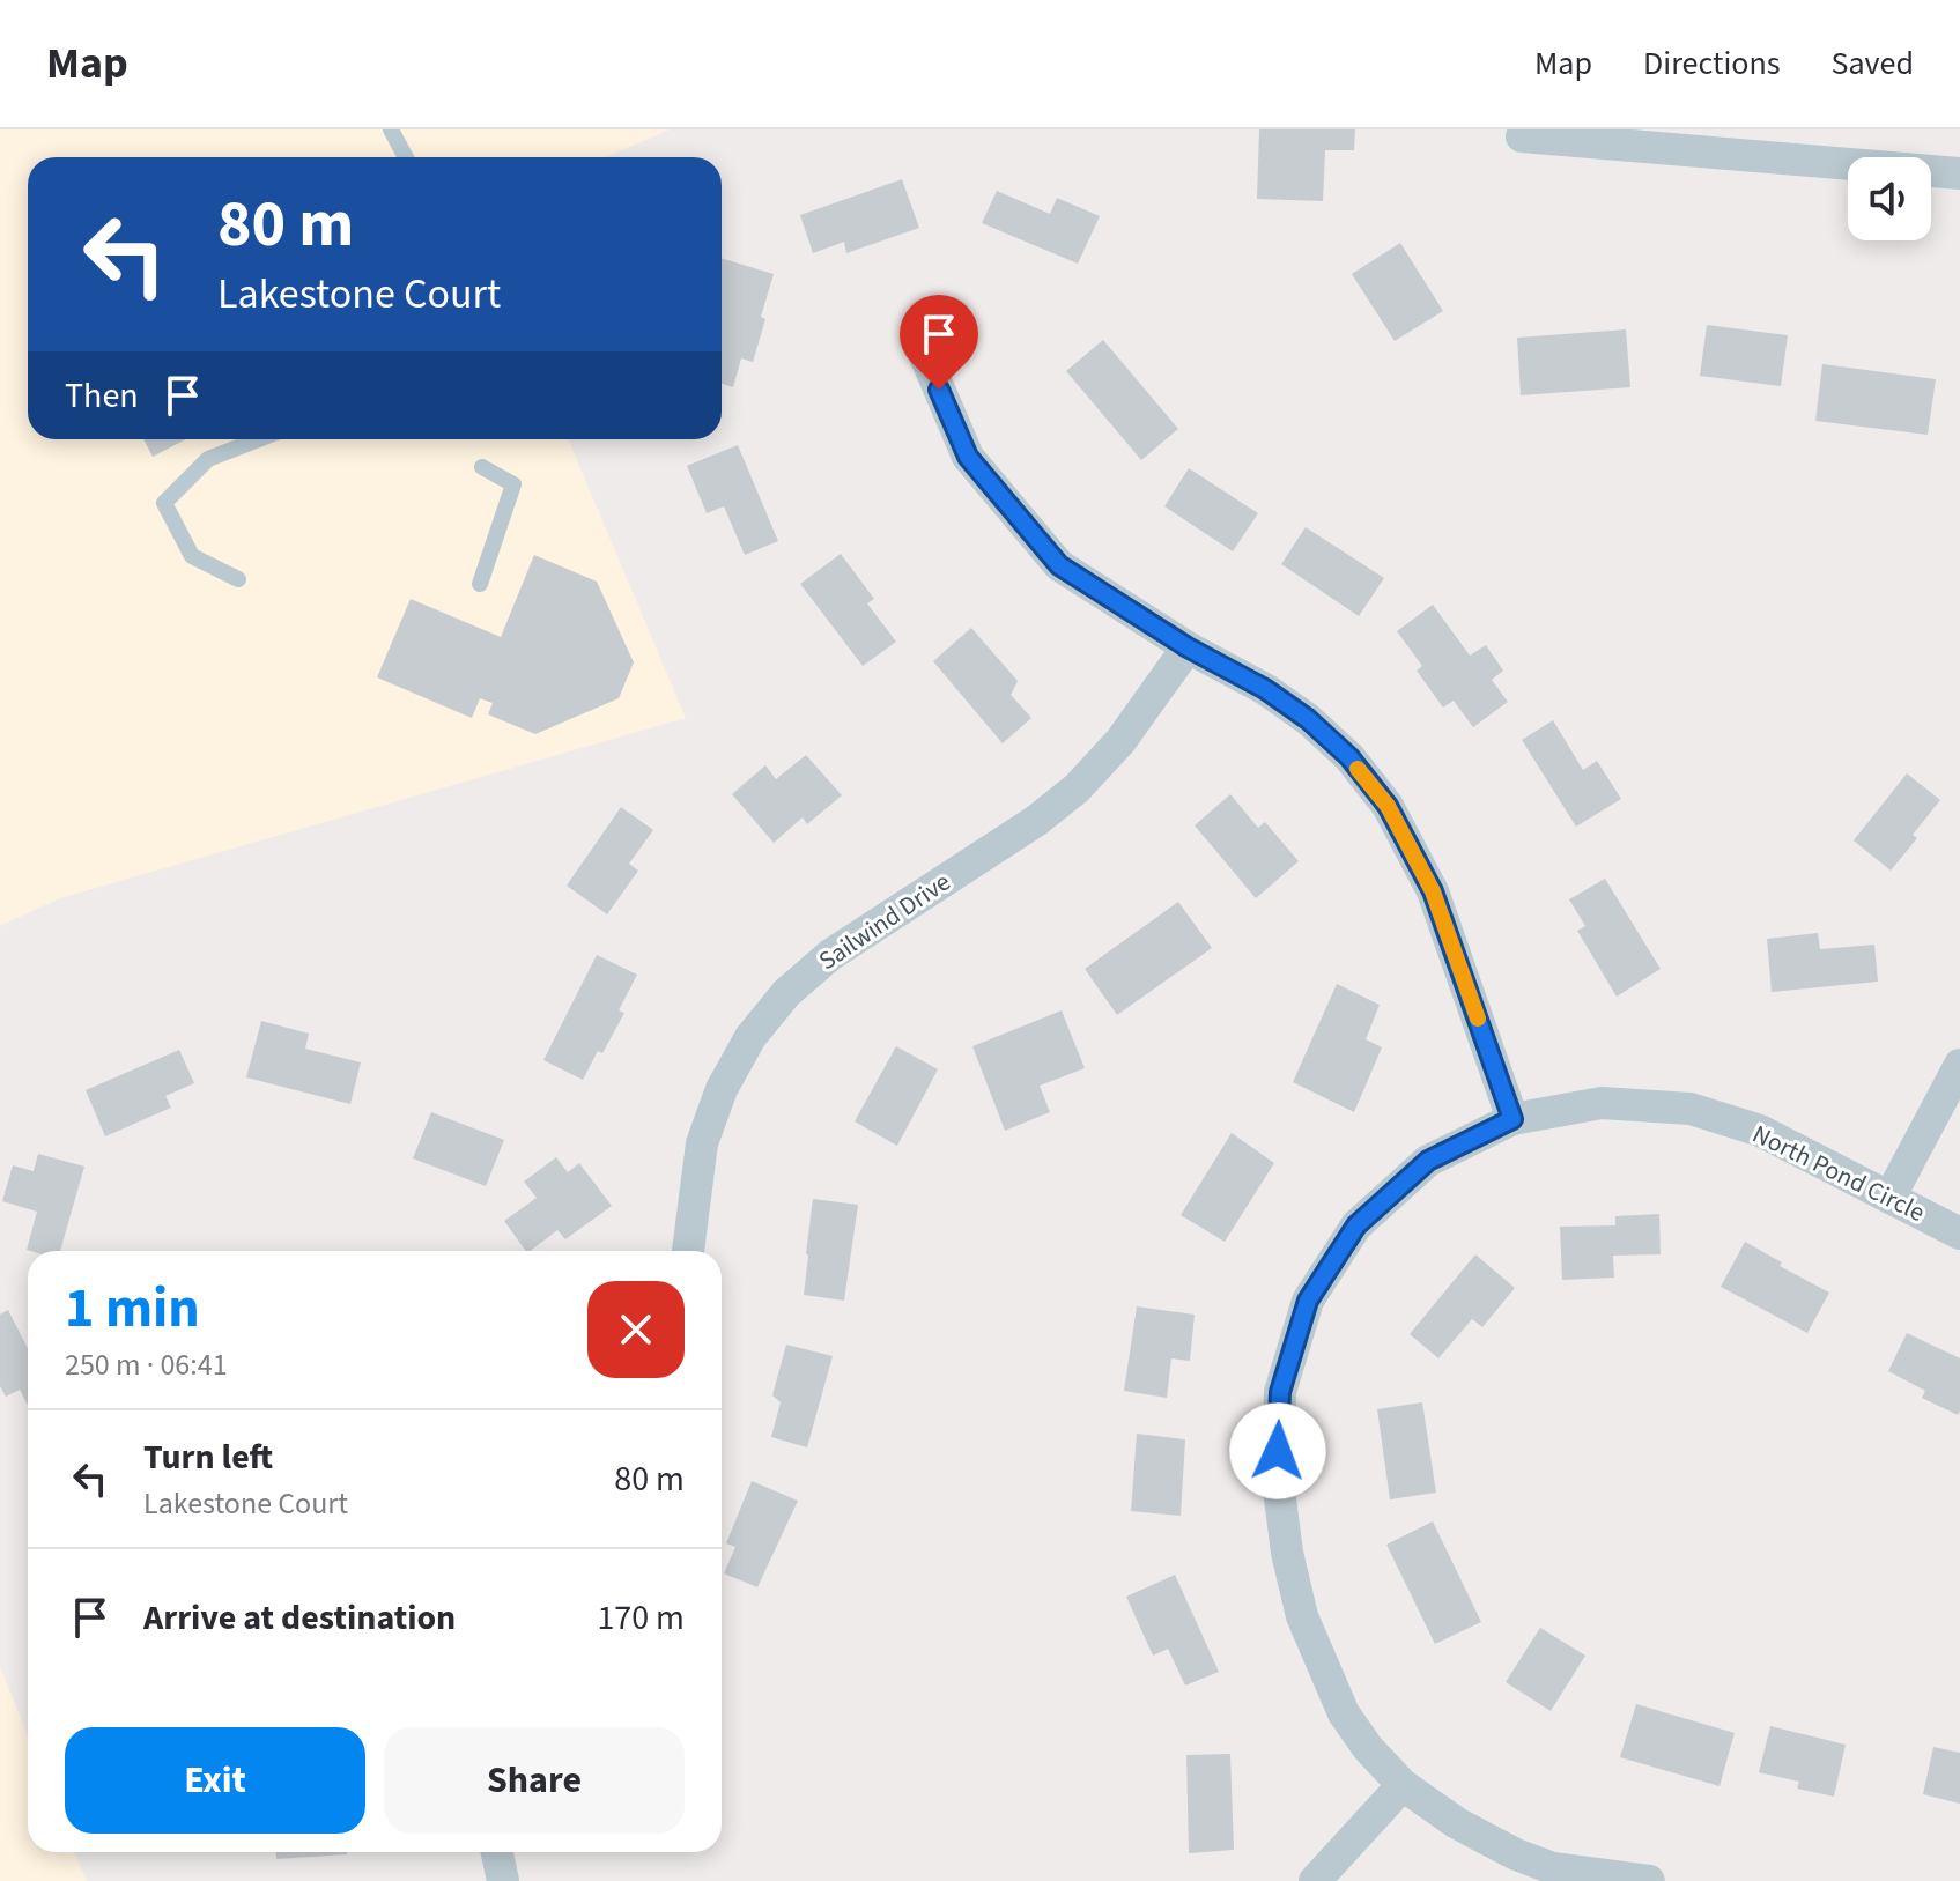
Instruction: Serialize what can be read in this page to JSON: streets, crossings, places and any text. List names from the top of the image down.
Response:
{
  "streets": {
    "street": ["Sailwind Drive", "North Pond Circle"]
  },
  "page": {
    "header": "Map",
    "nav": ["Map", "Directions", "Saved"],
    "turn": ["80 m", "Lakestone Court"],
    "then": "Then",
    "heading": ["1 min", "250 m · 06:41"],
    "list": [
      {
        "name": "Turn left",
        "note": "Lakestone Court",
        "value": "80 m"
      },
      {
        "name": "Arrive at destination",
        "value": "170 m"
      }
    ],
    "buttons": ["Exit", "Share"]
  }
}
